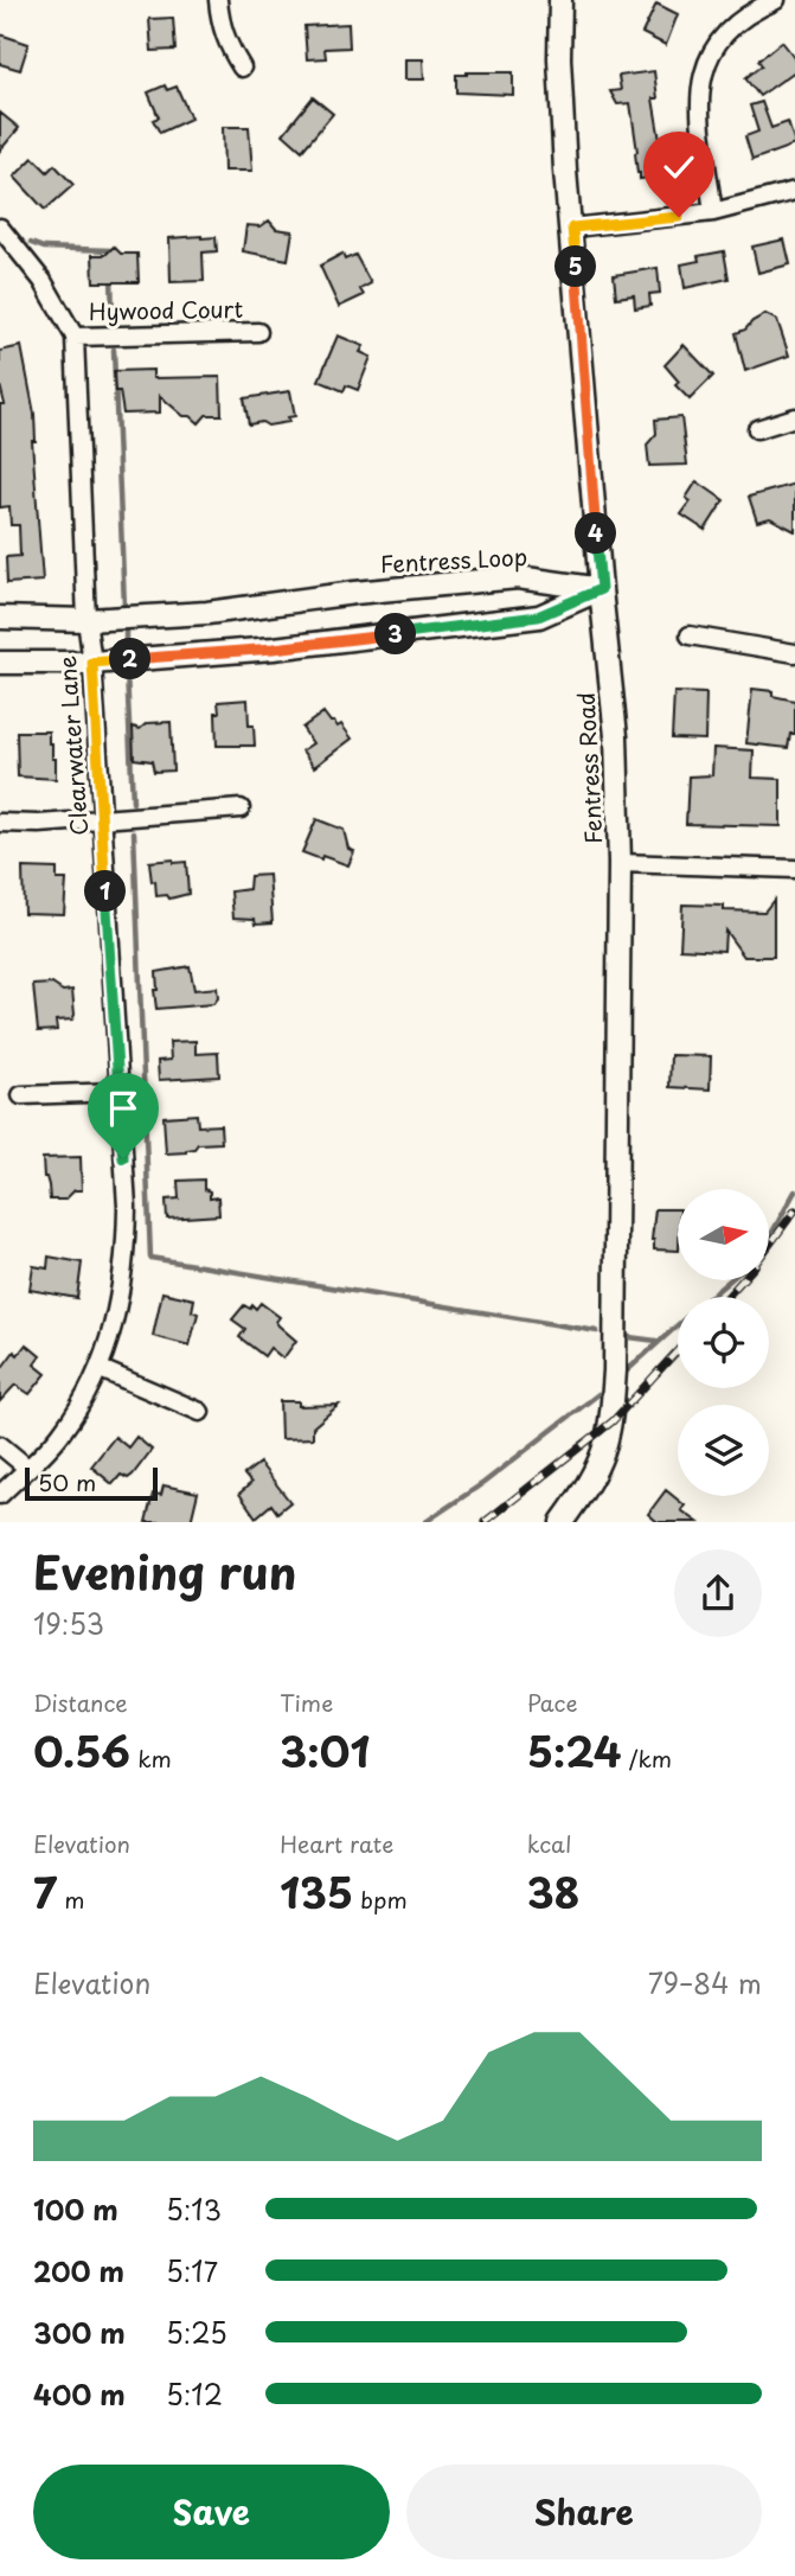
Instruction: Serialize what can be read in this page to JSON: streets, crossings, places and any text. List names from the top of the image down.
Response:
{
  "streets": {
    "street": [
      "Hywood Court",
      "Fentress Loop",
      "Clearwater Lane",
      "Fentress Road"
    ]
  },
  "crossings": [
    ["Hywood Court", "Clearwater Lane"],
    ["Fentress Loop", "Clearwater Lane"],
    ["Fentress Loop", "Fentress Road"]
  ],
  "scale_bar": "50 m",
  "north": "right",
  "page": {
    "pins": [
      "5",
      "4",
      "3",
      "2",
      "1"
    ],
    "scale": "50 m",
    "heading": ["Evening run", "19:53"],
    "stats": [
      ["Distance", "0.56 km"],
      ["Time", "3:01"],
      ["Pace", "5:24 /km"],
      ["Elevation", "7 m"],
      ["Heart rate", "135 bpm"],
      ["kcal", "38"]
    ],
    "chart": ["Elevation", "79–84 m"],
    "list": [
      {
        "name": "100 m",
        "note": "5:13"
      },
      {
        "name": "200 m",
        "note": "5:17"
      },
      {
        "name": "300 m",
        "note": "5:25"
      },
      {
        "name": "400 m",
        "note": "5:12"
      }
    ],
    "buttons": ["Save", "Share"]
  }
}
